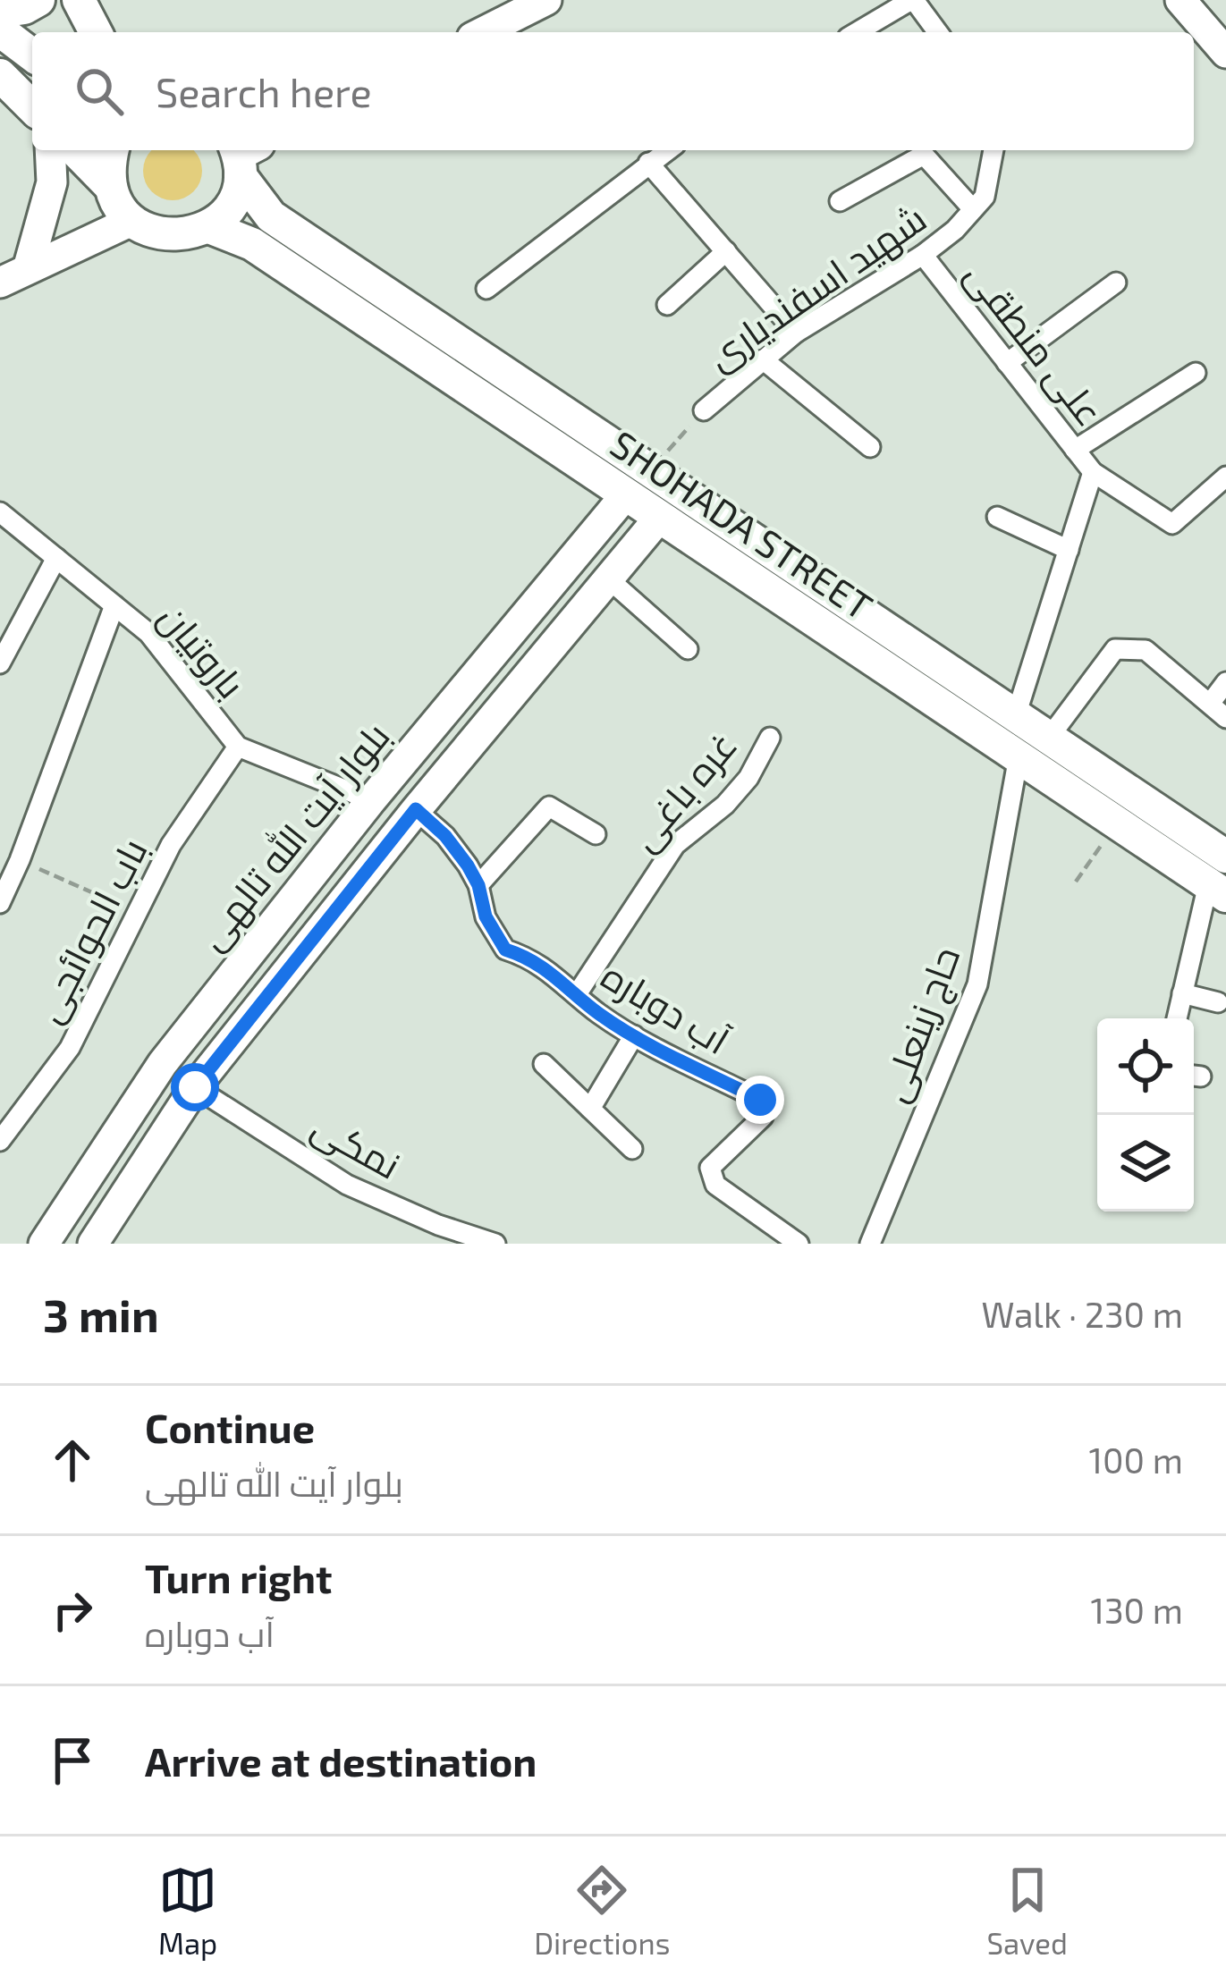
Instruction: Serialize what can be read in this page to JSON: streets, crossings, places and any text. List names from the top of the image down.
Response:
{
  "streets": {
    "main road": ["SHOHADA STREET", "بلوار آیت الله تالهی"],
    "street": [
      "شهید اسفندیاری",
      "علی منطقی",
      "باروتیان",
      "غره باغی",
      "باب الحوائجی",
      "آب دوباره",
      "حاج زینعلی",
      "نمکی"
    ]
  },
  "crossings": [
    ["شهید اسفندیاری", "علی منطقی"],
    ["شهید اسفندیاری", "SHOHADA STREET"],
    ["SHOHADA STREET", "بلوار آیت الله تالهی"],
    ["SHOHADA STREET", "حاج زینعلی"],
    ["باروتیان", "بلوار آیت الله تالهی"],
    ["باروتیان", "باب الحوائجی"],
    ["غره باغی", "آب دوباره"]
  ],
  "page": {
    "search": "Search here",
    "heading": ["3 min", "Walk · 230 m"],
    "list": [
      ["Continue", "بلوار آیت الله تالهی", "100 m"],
      ["Turn right", "آب دوباره", "130 m"],
      "Arrive at destination"
    ],
    "nav": ["Map", "Directions", "Saved"]
  }
}
